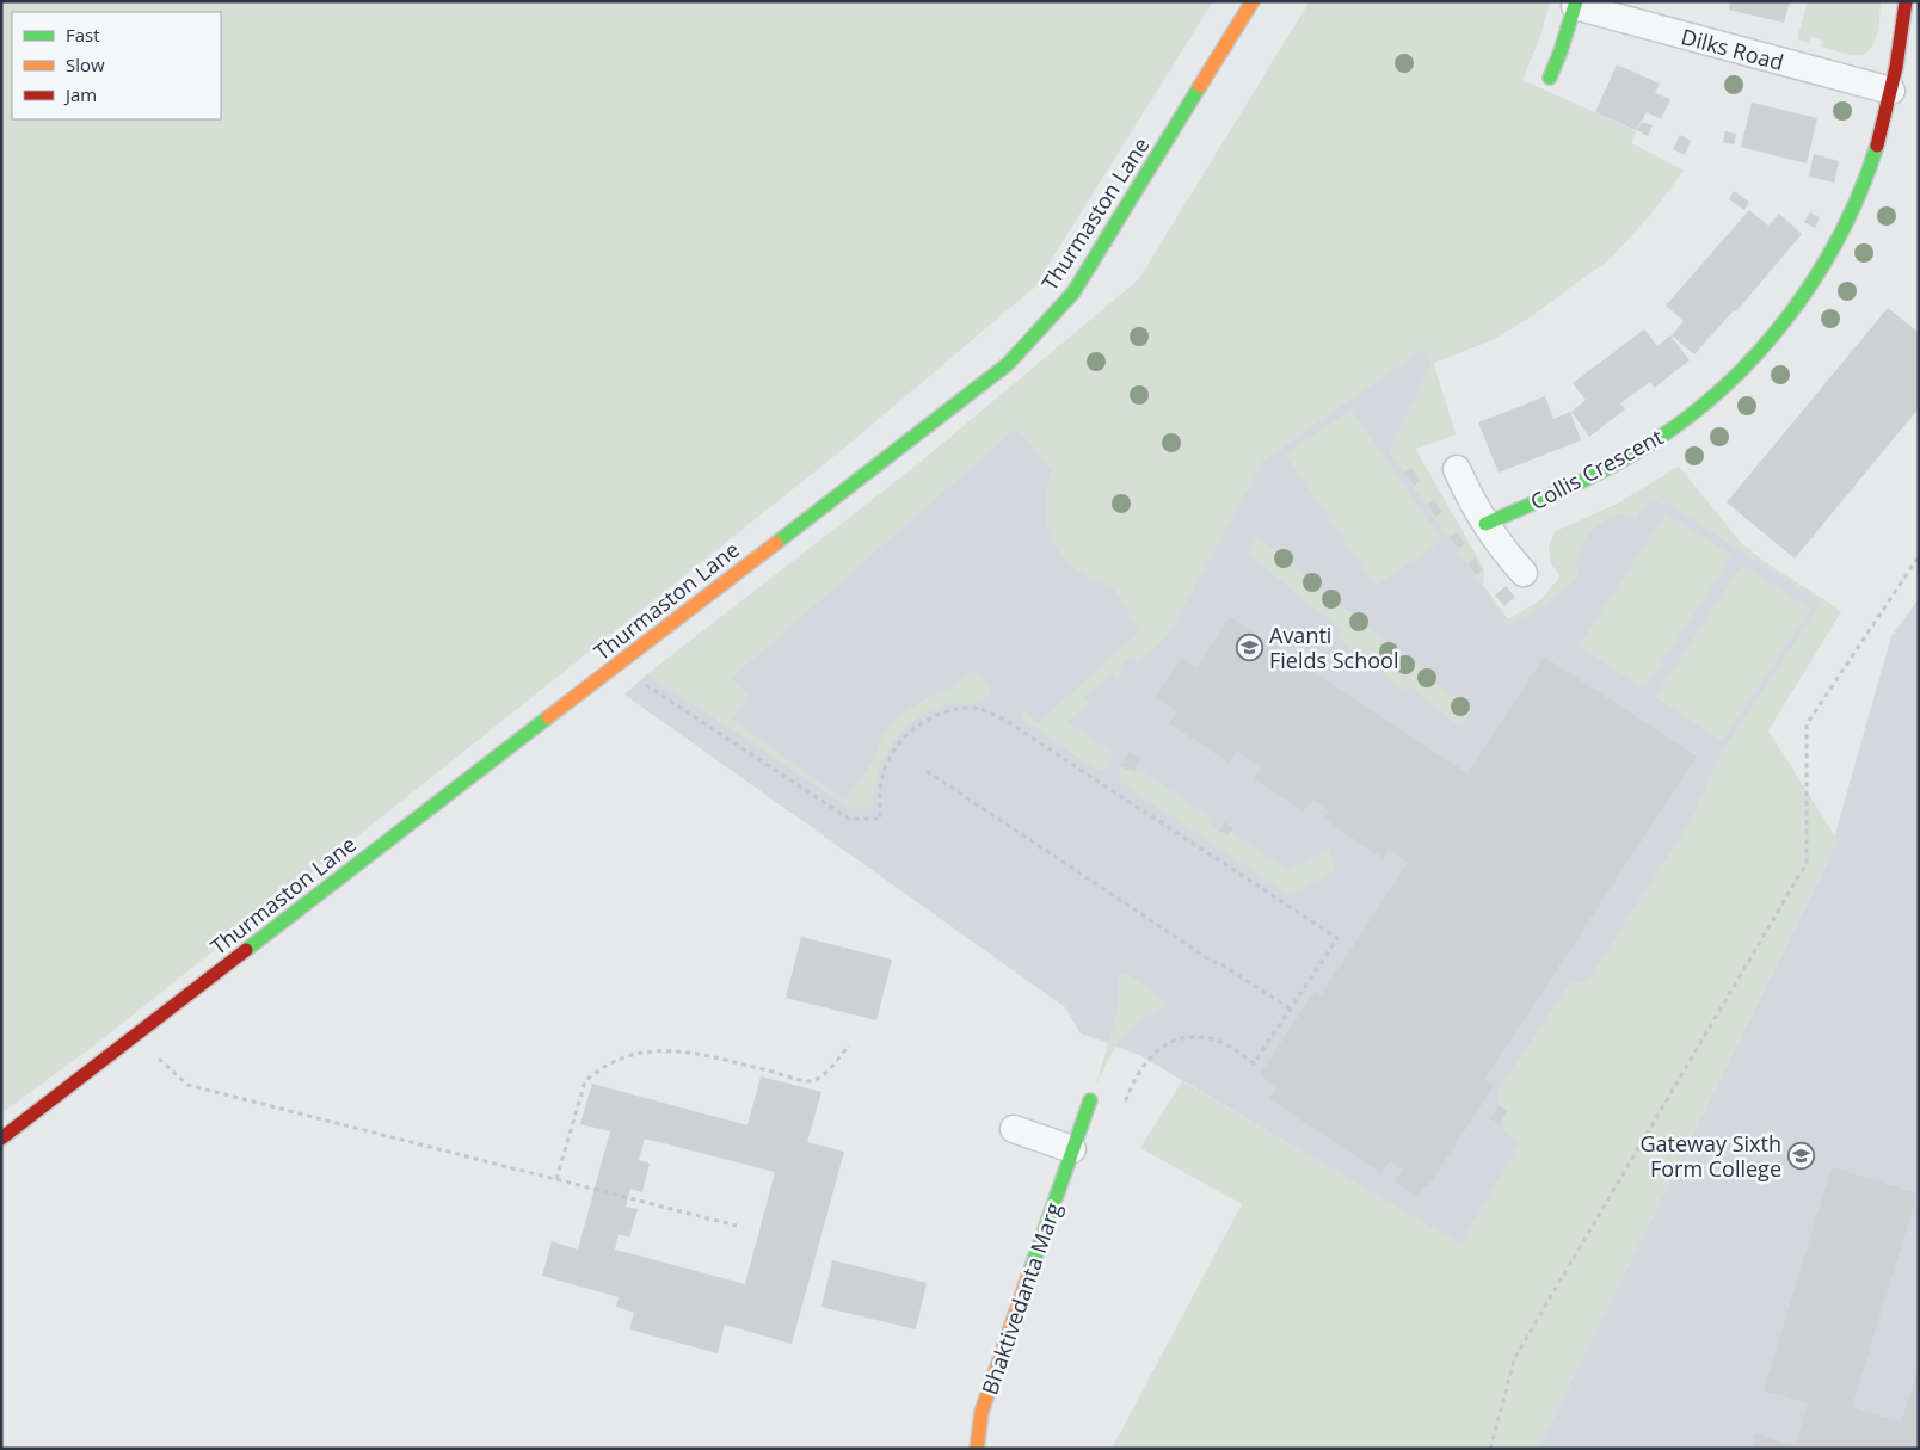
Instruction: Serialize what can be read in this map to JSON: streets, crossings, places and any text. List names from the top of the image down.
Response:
{
  "streets": {
    "street": [
      "Dilks Road",
      "Thurmaston Lane",
      "Collis Crescent",
      "Bhaktivedanta Marg"
    ]
  },
  "crossings": [
    ["Dilks Road", "Collis Crescent"]
  ],
  "places": {
    "school or university": ["Avanti Fields School", "Gateway Sixth Form College"]
  },
  "legend": ["Fast", "Slow", "Jam"]
}
